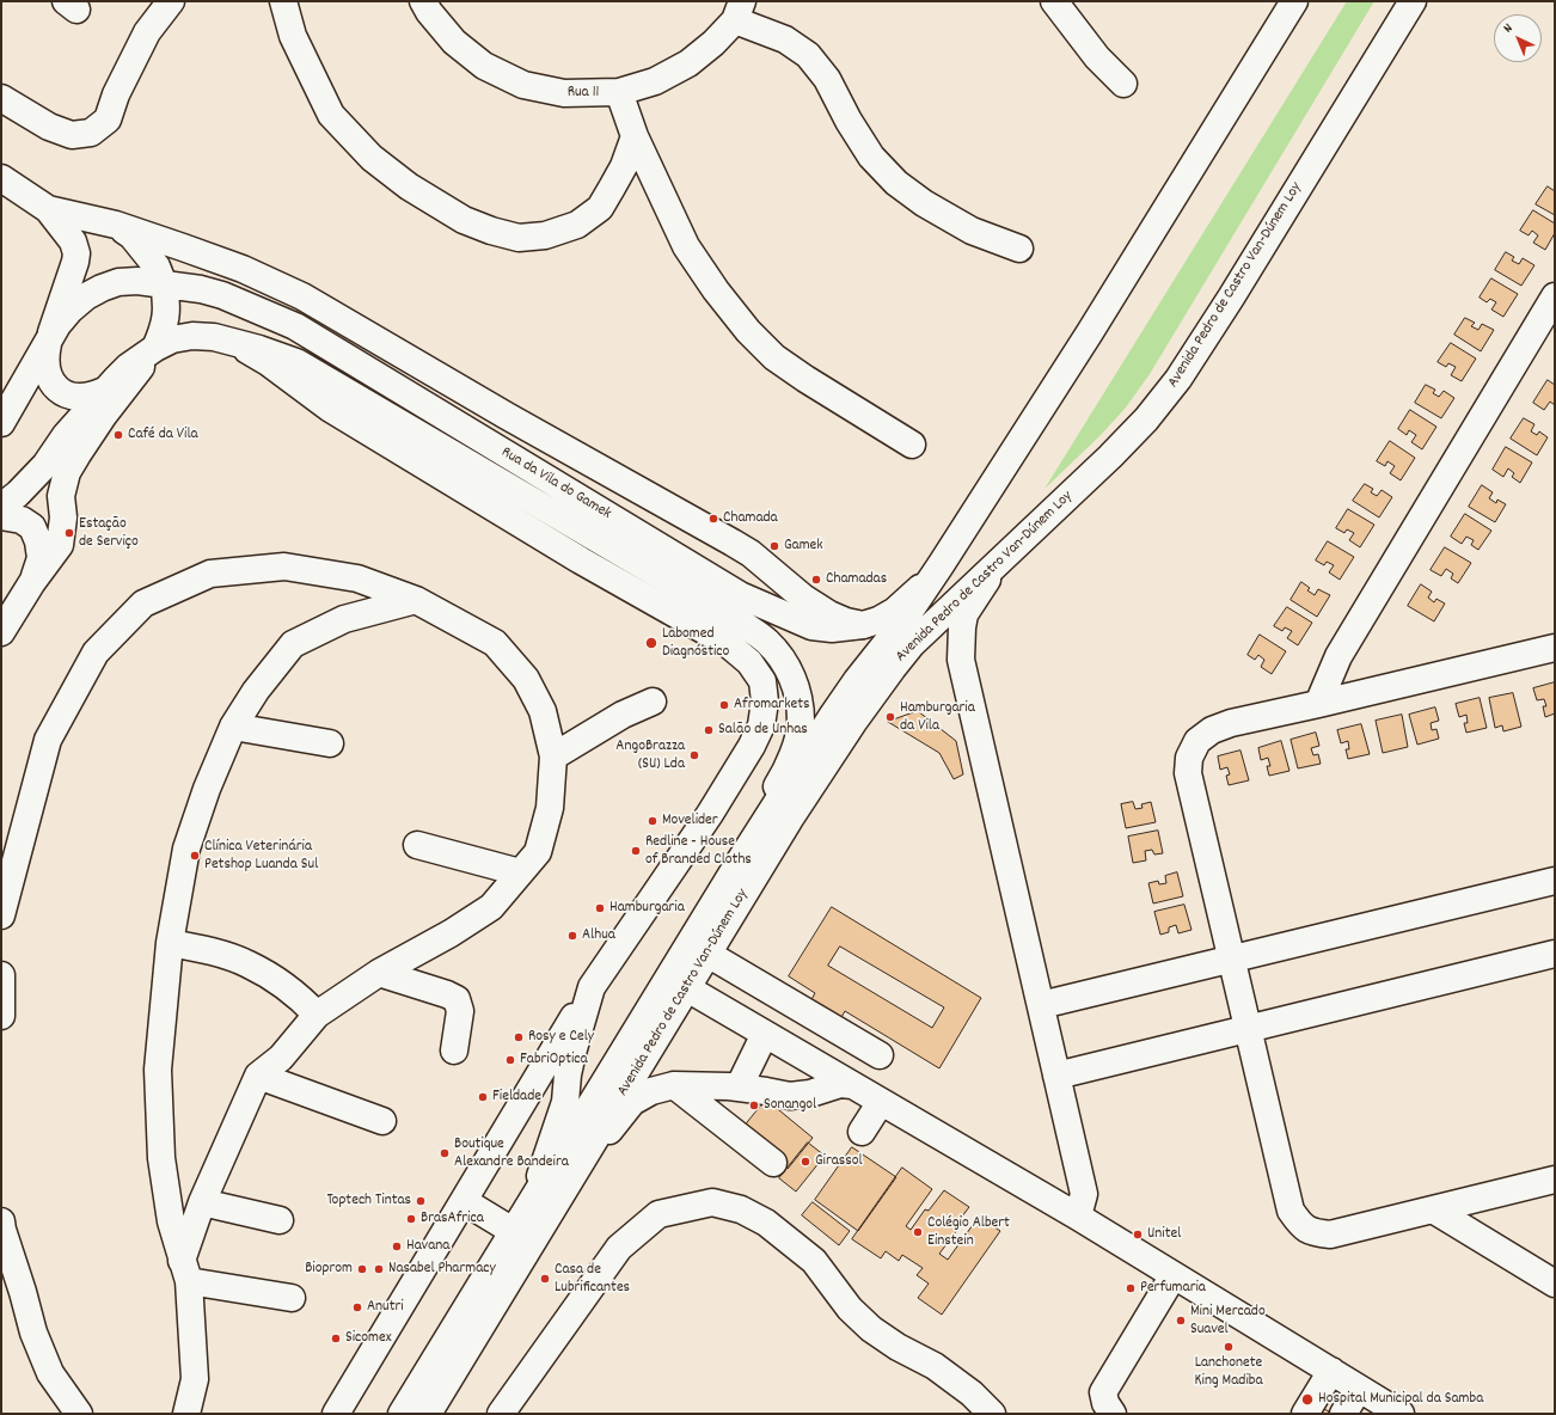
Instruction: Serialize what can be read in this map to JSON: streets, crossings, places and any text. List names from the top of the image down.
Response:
{
  "streets": {
    "main road": ["Rua 11", "Avenida Pedro de Castro Van-Dúnem Loy", "Rua da Vila do Gamek"]
  },
  "crossings": [
    ["Avenida Pedro de Castro Van-Dúnem Loy", "Rua da Vila do Gamek"]
  ],
  "places": [
    "Café da Vila",
    "Chamada",
    "Estação de Serviço",
    "Gamek",
    "Chamadas",
    "Labomed Diagnóstico",
    "Afromarkets",
    "Hamburgaria da Vila",
    "Salão de Unhas",
    "AngoBrazza (SU) Lda",
    "Movelider",
    "Redline - House of Branded Cloths",
    "Clínica Veterinária Petshop Luanda Sul",
    "Hamburgaria",
    "Alhua",
    "Rosy e Cely",
    "FabriOptica",
    "Fieldade",
    "Sonangol",
    "Boutique Alexandre Bandeira",
    "Girassol",
    "Toptech Tintas",
    "BrasAfrica",
    "Colégio Albert Einstein",
    "Unitel",
    "Havana",
    "Bioprom",
    "Nasabel Pharmacy",
    "Casa de Lubrificantes",
    "Perfumaria",
    "Anutri",
    "Mini Mercado Suavel",
    "Sicomex",
    "Lanchonete King Madiba",
    "Hospital Municipal da Samba"
  ],
  "north": "top left"
}
